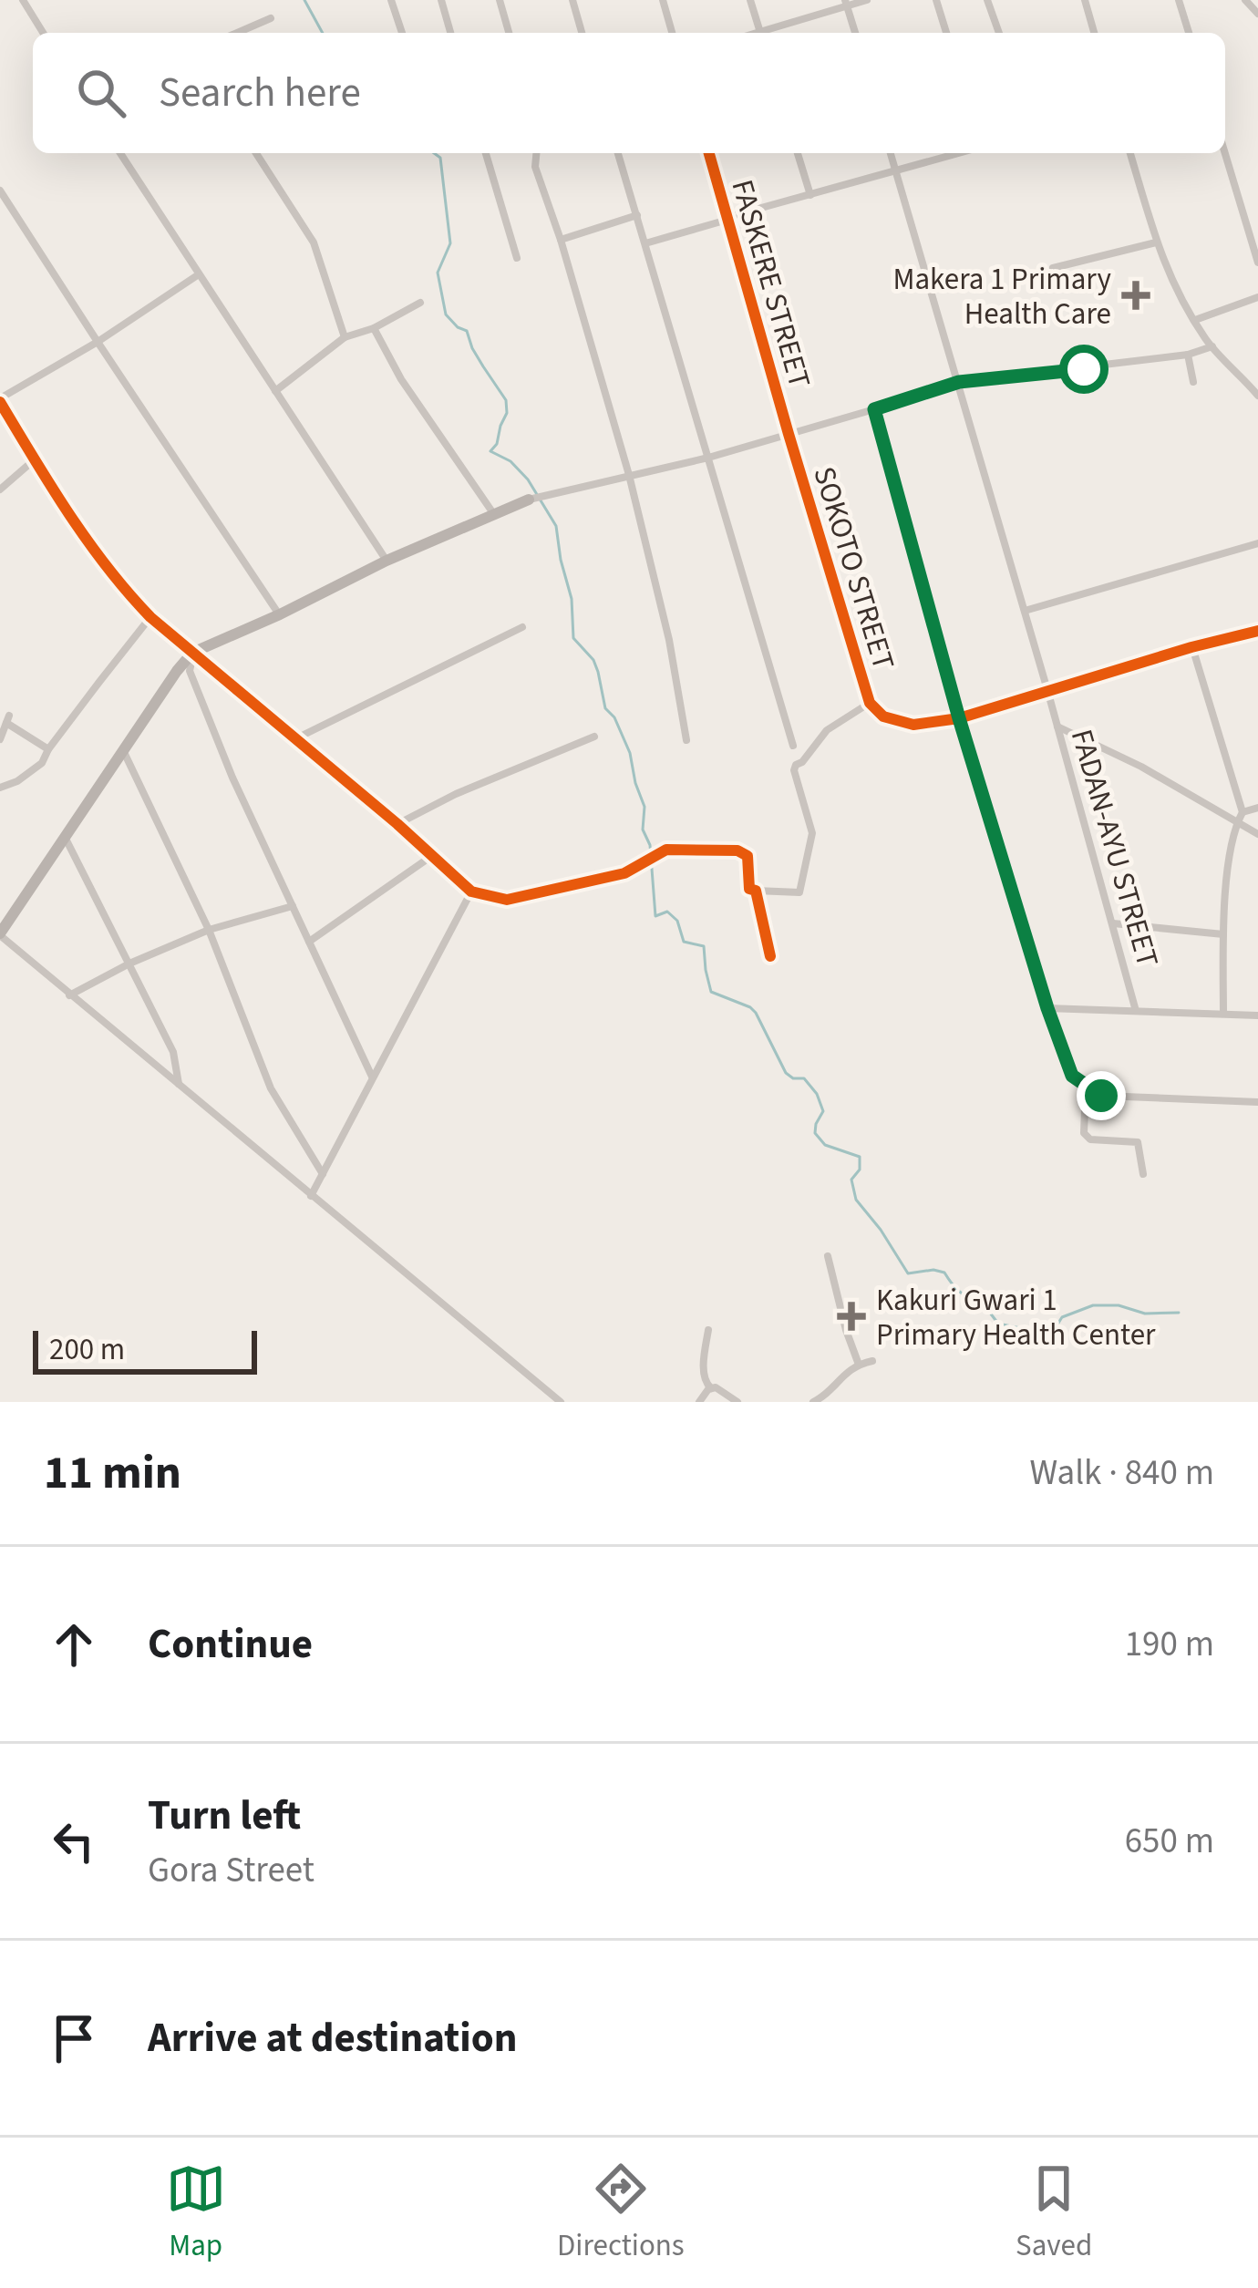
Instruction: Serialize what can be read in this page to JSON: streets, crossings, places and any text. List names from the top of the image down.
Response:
{
  "streets": {
    "street": ["FASKERE STREET", "SOKOTO STREET", "FADAN-AYU STREET"]
  },
  "crossings": [
    ["FASKERE STREET", "SOKOTO STREET"],
    ["SOKOTO STREET", "FADAN-AYU STREET"]
  ],
  "places": {
    "health": ["Makera 1 Primary Health Care", "Kakuri Gwari 1 Primary Health Center"]
  },
  "scale_bar": "200 m",
  "page": {
    "search": "Search here",
    "scale": "200 m",
    "heading": ["11 min", "Walk · 840 m"],
    "list": [
      ["Continue", "190 m"],
      ["Turn left", "Gora Street", "650 m"],
      "Arrive at destination"
    ],
    "nav": ["Map", "Directions", "Saved"]
  }
}
